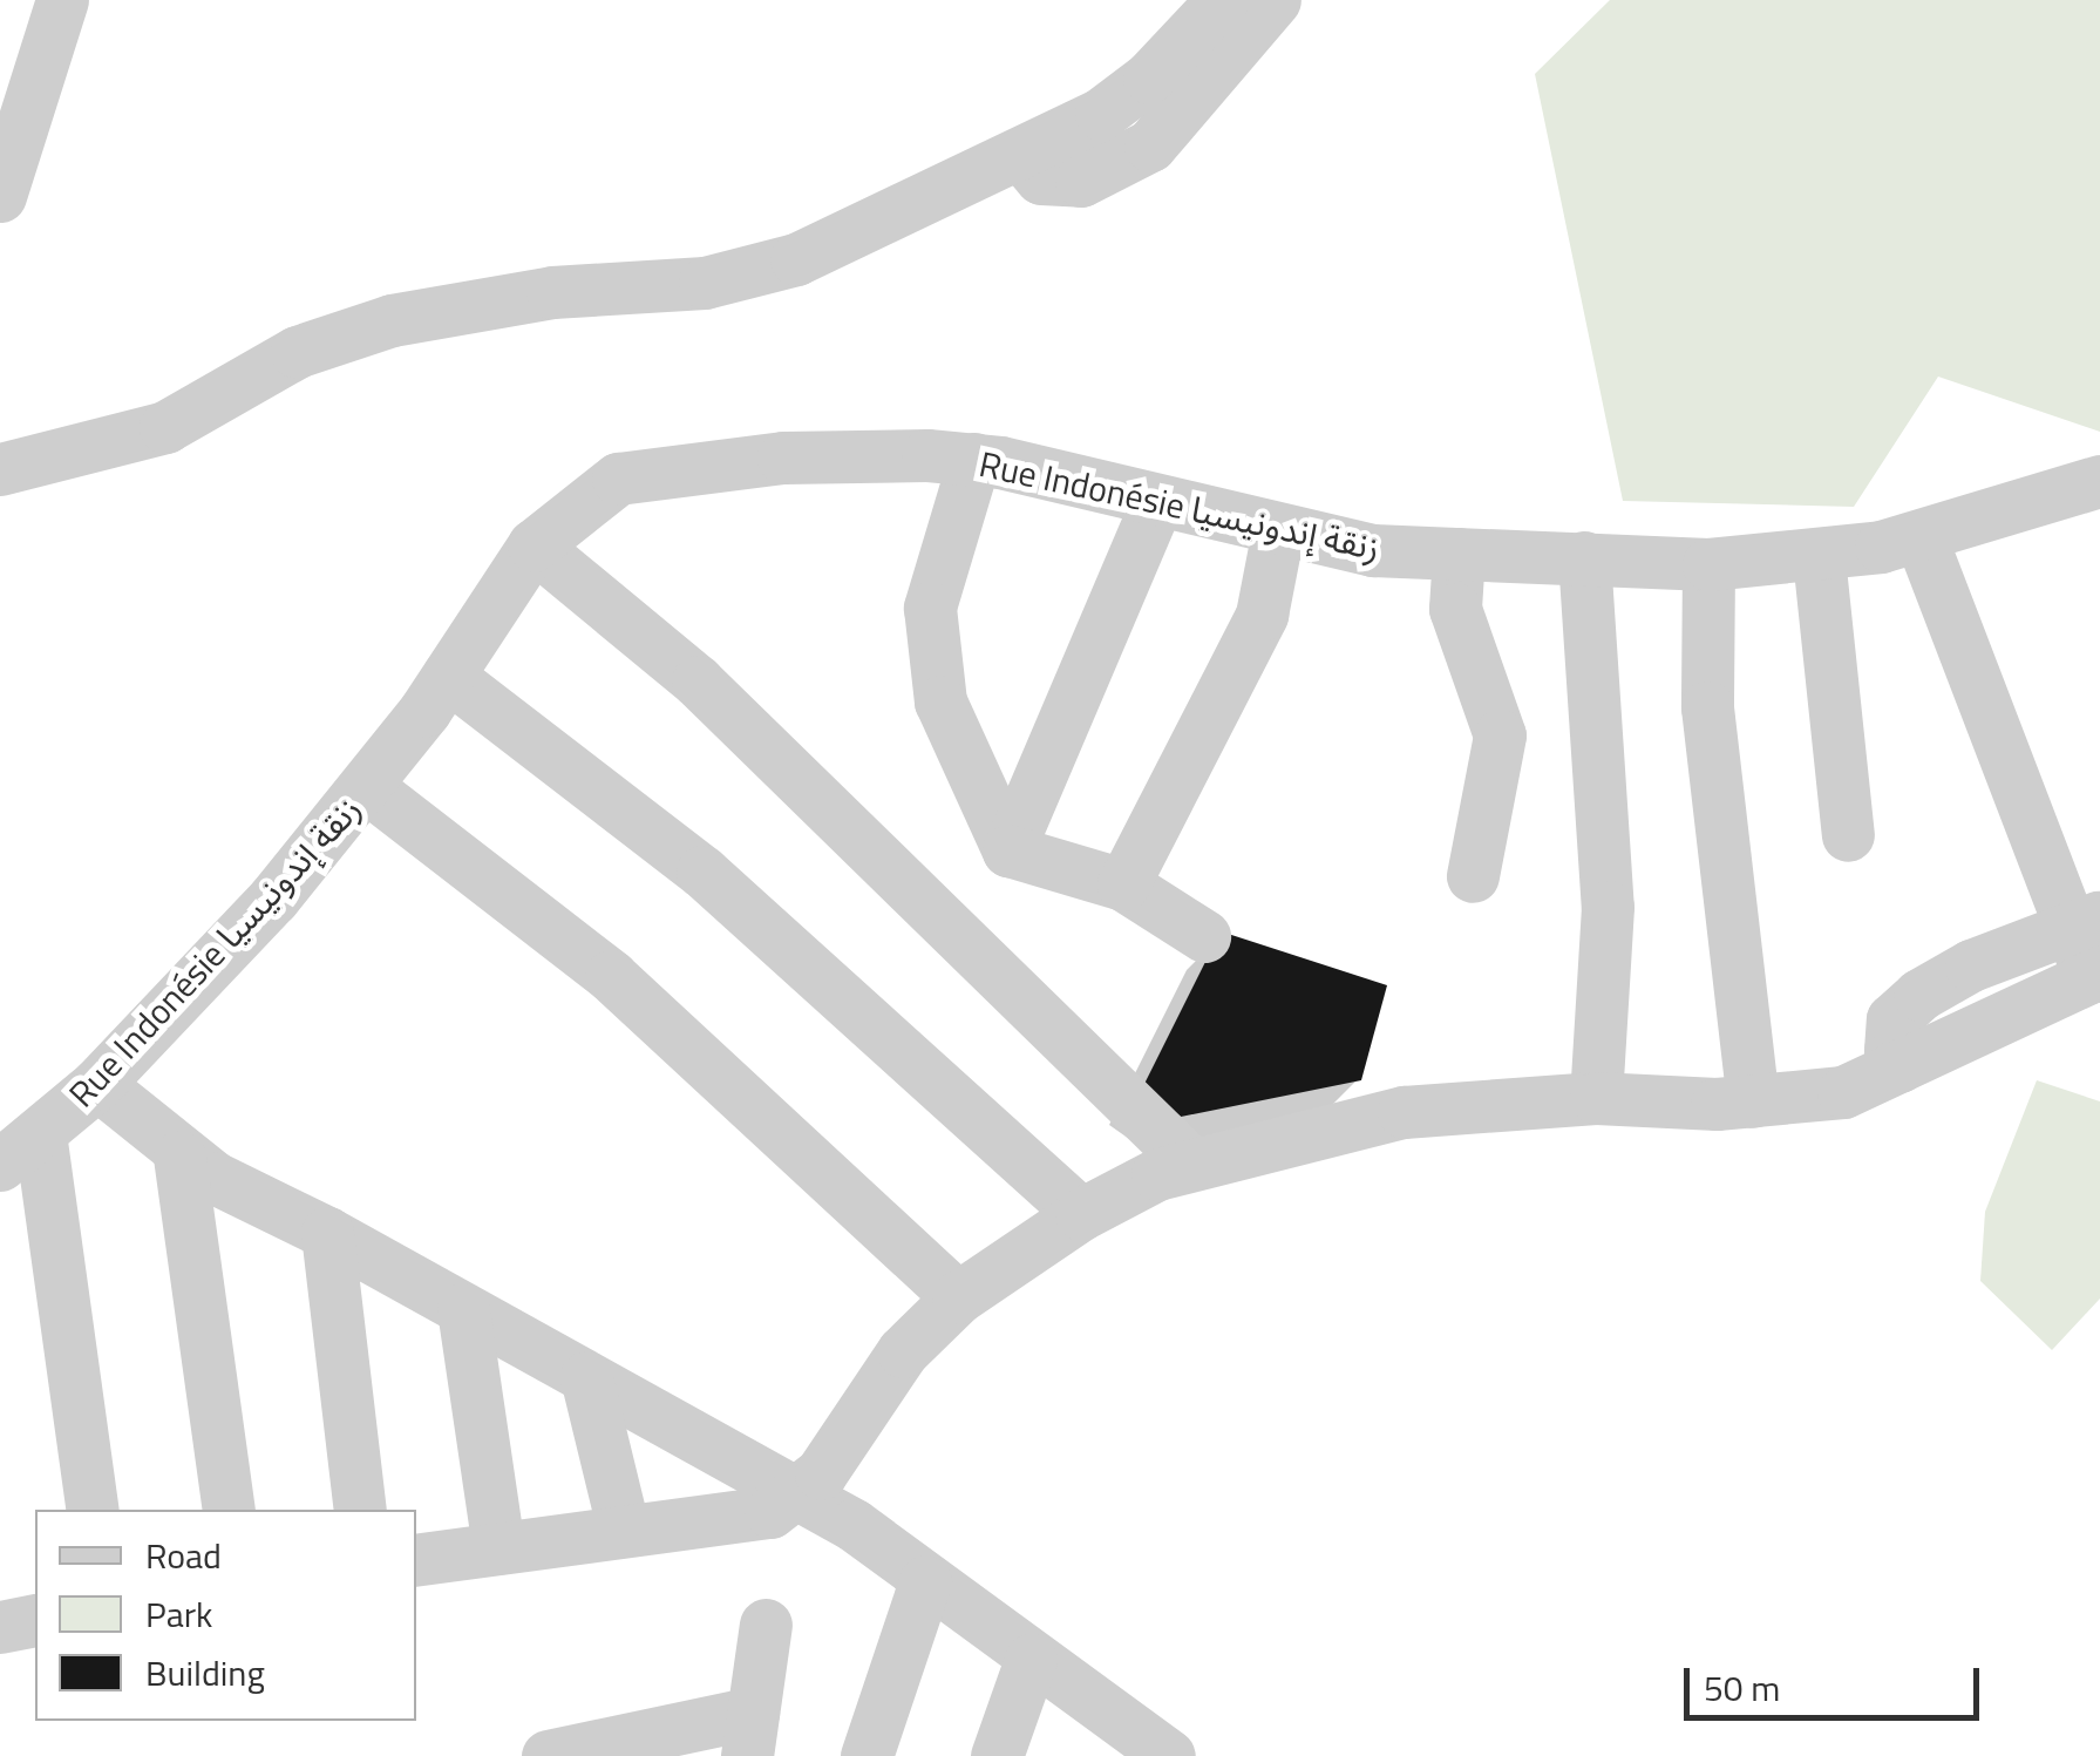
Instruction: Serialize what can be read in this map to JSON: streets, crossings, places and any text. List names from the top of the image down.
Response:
{
  "streets": {
    "street": ["Rue Indonésie زنقة إندونيسيا"]
  },
  "legend": ["Road", "Park", "Building"],
  "scale_bar": "50 m"
}
